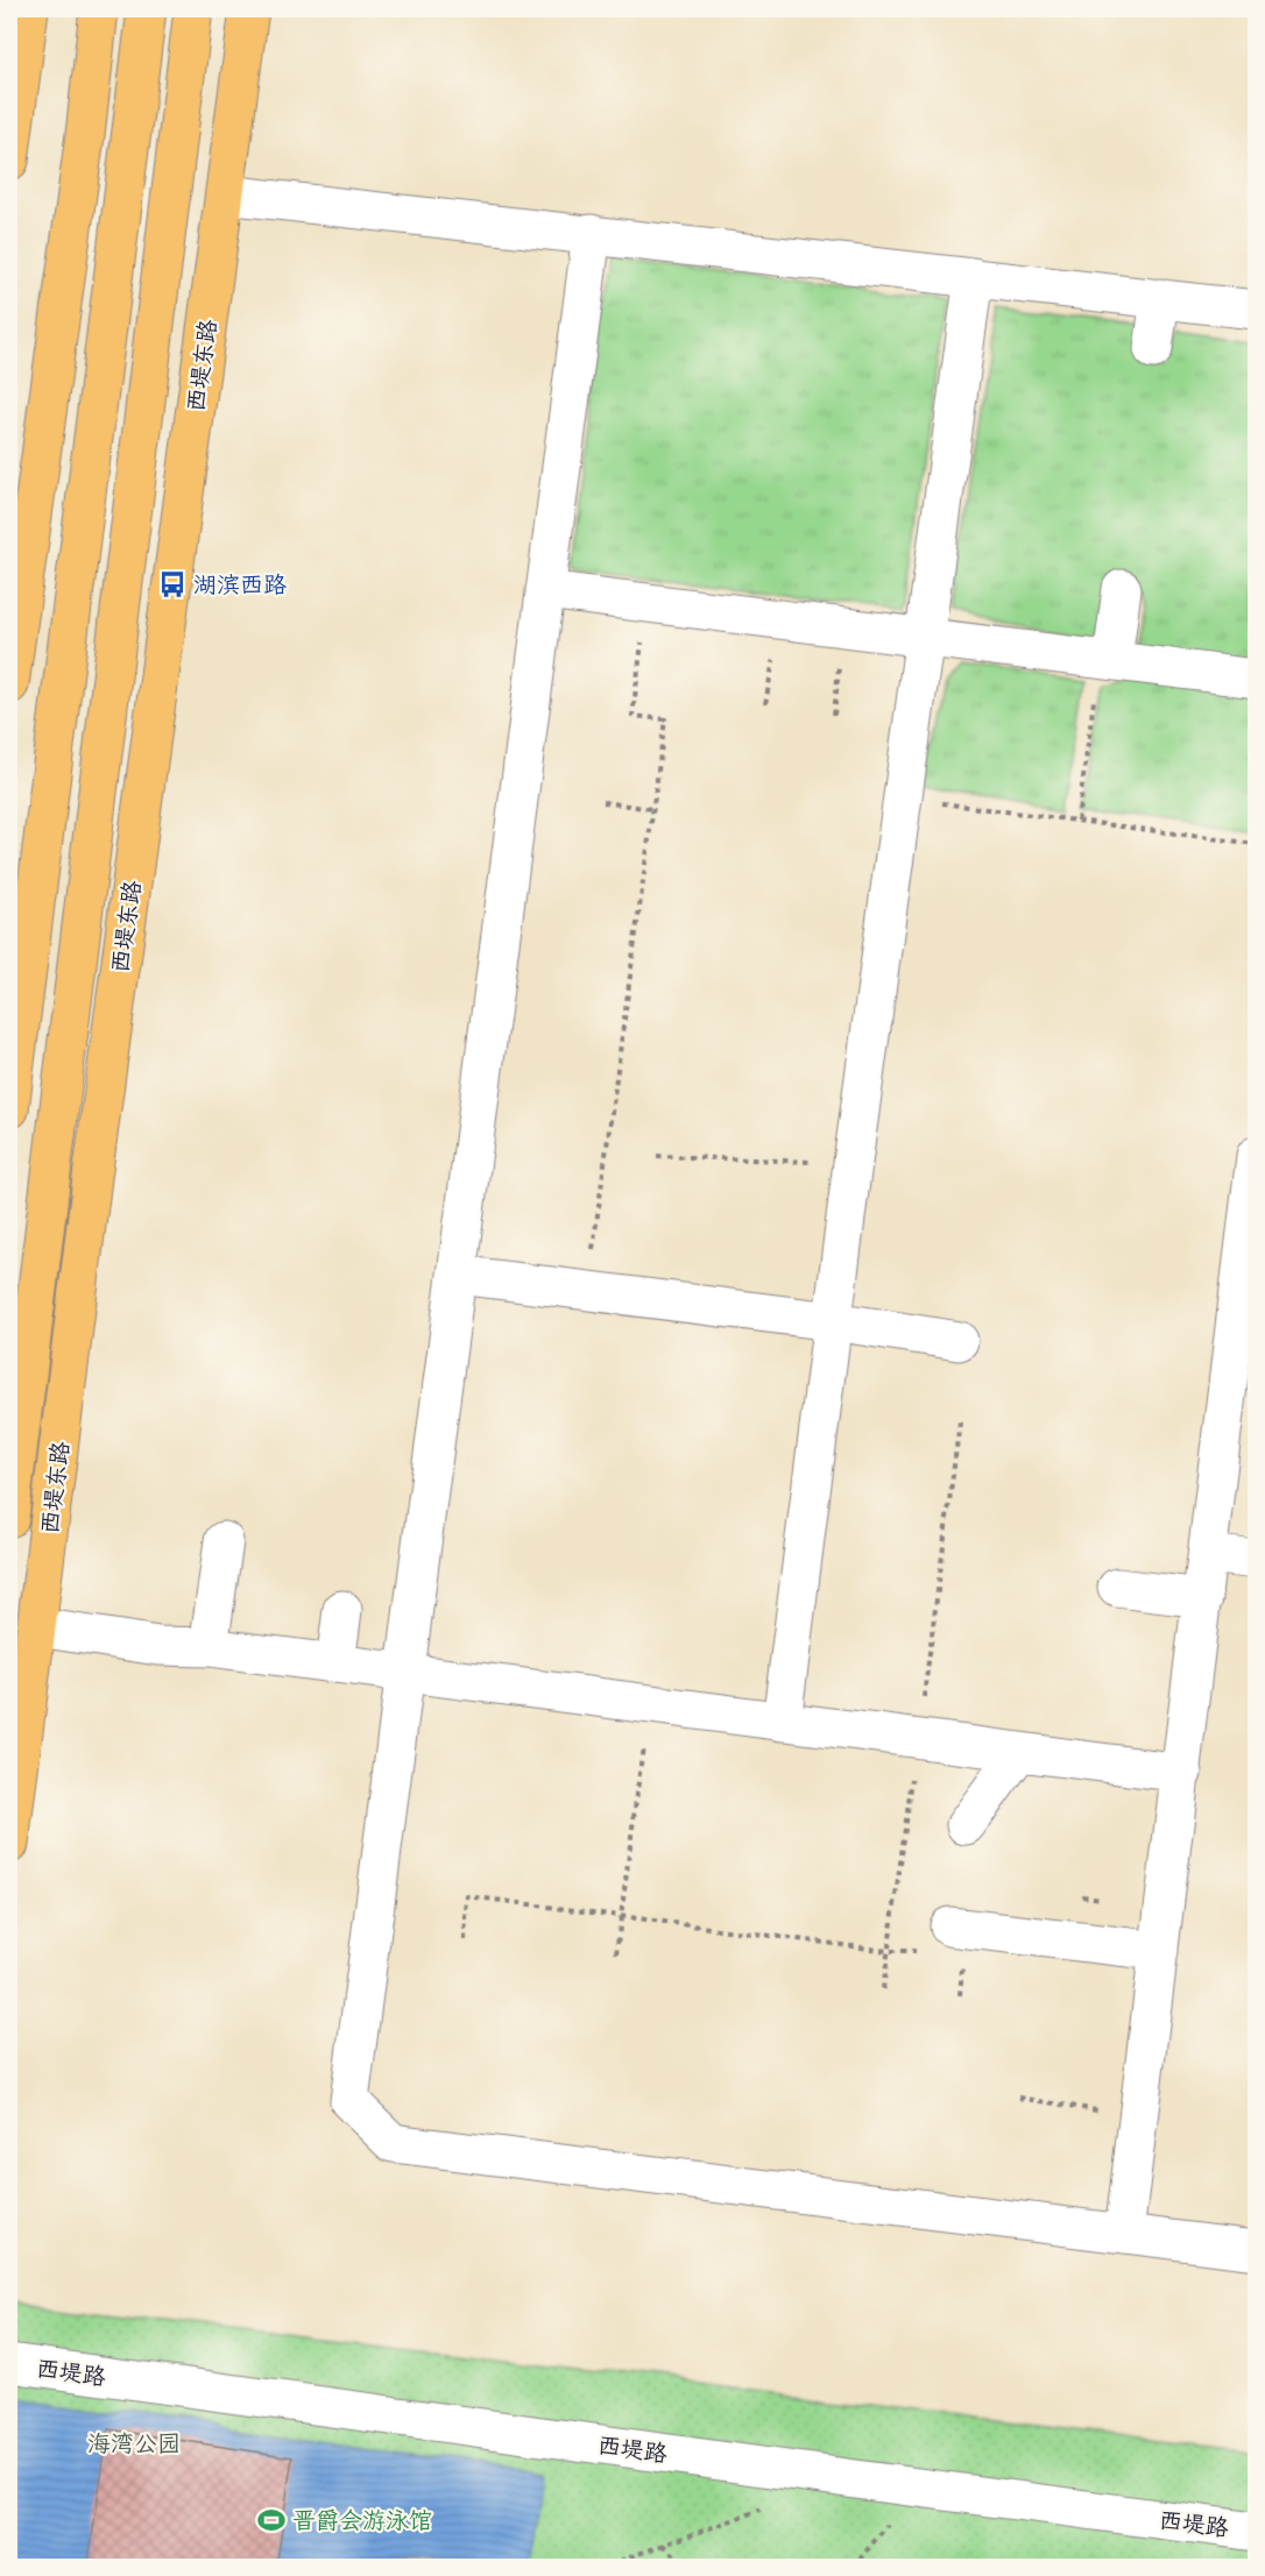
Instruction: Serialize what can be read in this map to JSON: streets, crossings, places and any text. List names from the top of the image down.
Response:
{
  "streets": {
    "main road": ["西堤东路"],
    "street": ["西堤路"]
  },
  "parks": ["海湾公园"],
  "places": {
    "bus stop": ["湖滨西路"],
    "sports": ["晋爵会游泳馆"]
  }
}
